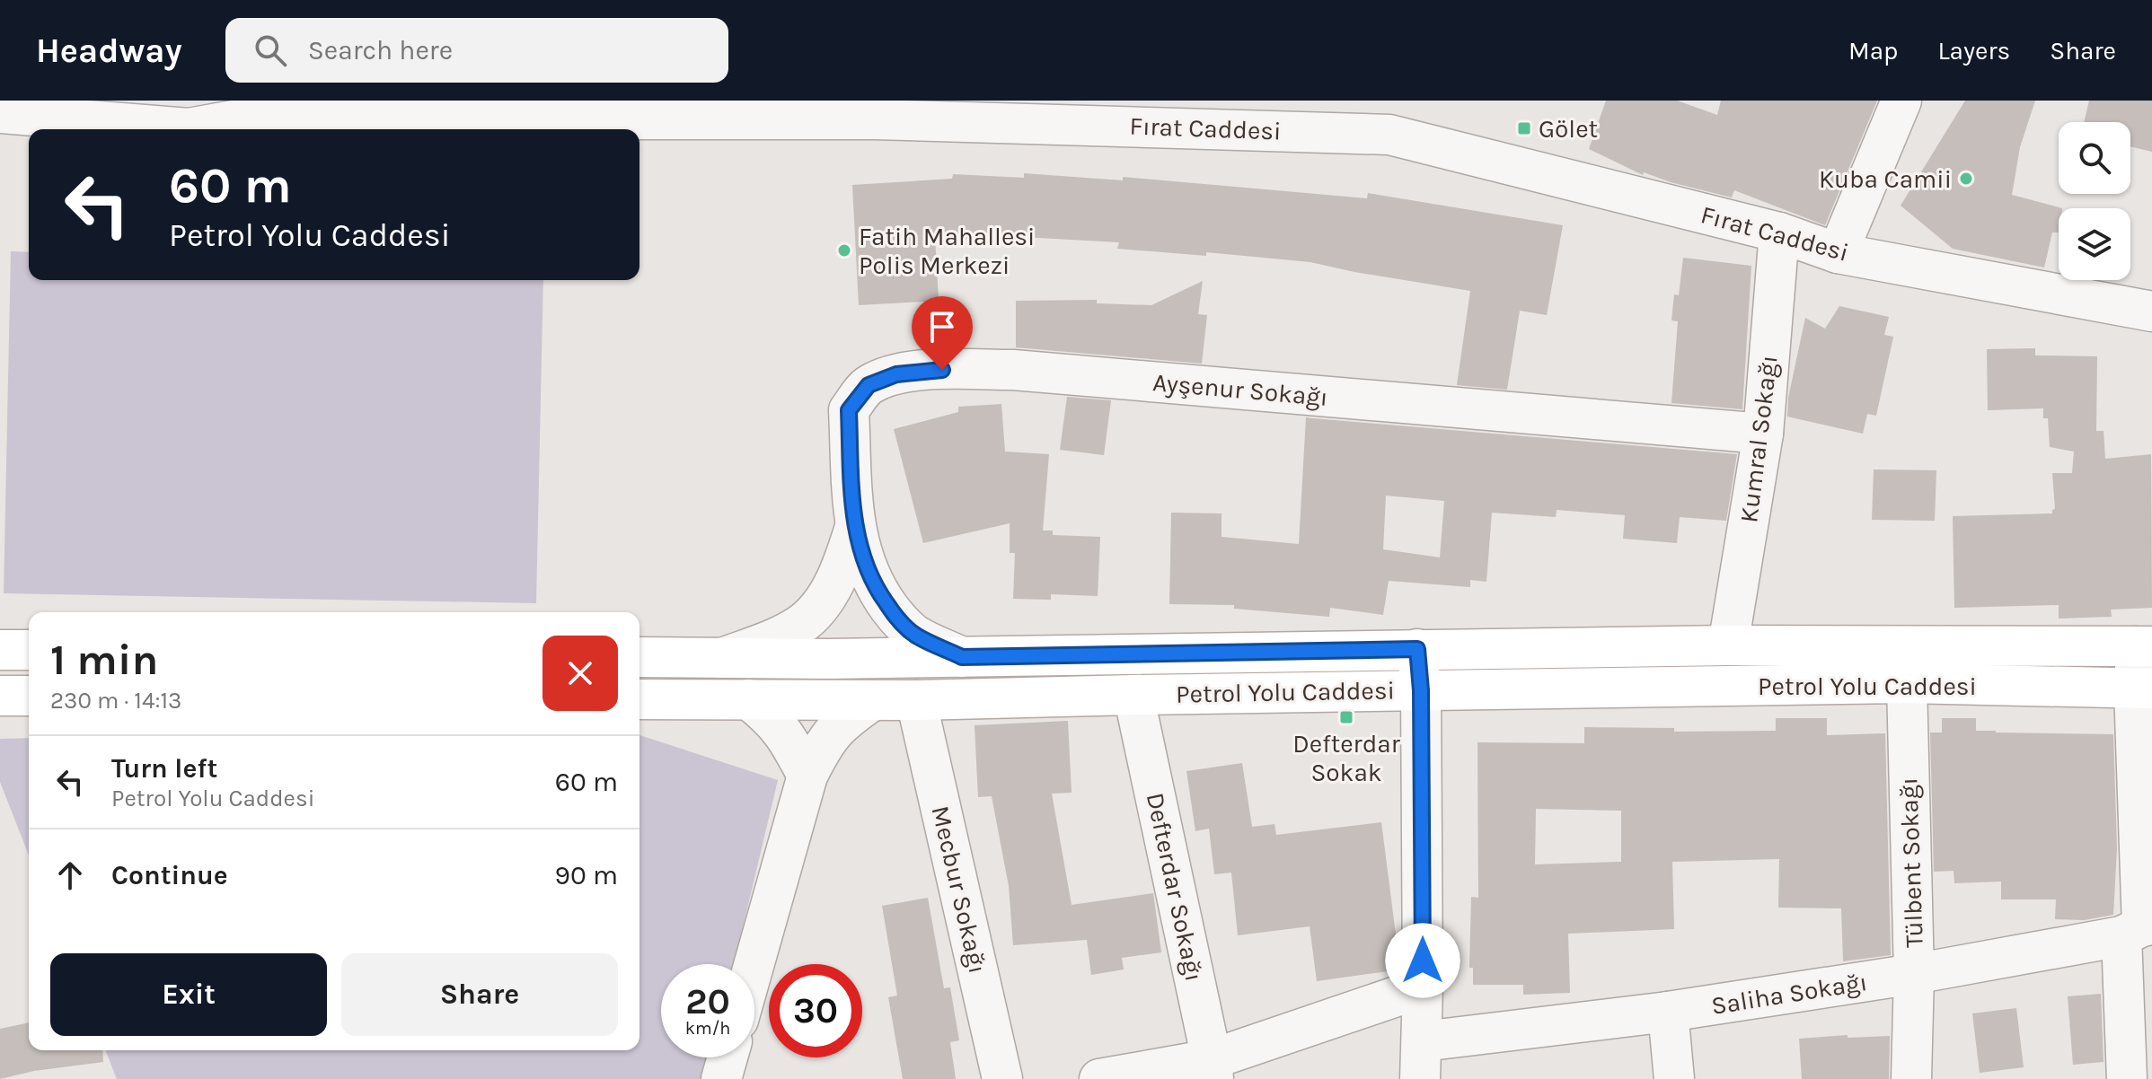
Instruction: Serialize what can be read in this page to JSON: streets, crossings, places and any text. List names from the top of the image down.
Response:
{
  "streets": {
    "main road": ["Petrol Yolu Caddesi"],
    "street": [
      "Fırat Caddesi",
      "Ayşenur Sokağı",
      "Kumral Sokağı",
      "Tülbent Sokağı",
      "Defterdar Sokağı",
      "Mecbur Sokağı",
      "Saliha Sokağı"
    ]
  },
  "crossings": [
    ["Fırat Caddesi", "Kumral Sokağı"],
    ["Ayşenur Sokağı", "Kumral Sokağı"],
    ["Kumral Sokağı", "Petrol Yolu Caddesi"],
    ["Petrol Yolu Caddesi", "Tülbent Sokağı"],
    ["Petrol Yolu Caddesi", "Defterdar Sokağı"],
    ["Petrol Yolu Caddesi", "Mecbur Sokağı"],
    ["Tülbent Sokağı", "Saliha Sokağı"]
  ],
  "places": {
    "transit": ["Gölet", "Defterdar Sokak"],
    "other": ["Kuba Camii", "Fatih Mahallesi Polis Merkezi"]
  },
  "page": {
    "header": "Headway",
    "search": "Search here",
    "nav": ["Map", "Layers", "Share"],
    "turn": ["60 m", "Petrol Yolu Caddesi"],
    "heading": ["1 min", "230 m · 14:13"],
    "list": [
      {
        "name": "Turn left",
        "note": "Petrol Yolu Caddesi",
        "value": "60 m"
      },
      {
        "name": "Continue",
        "value": "90 m"
      }
    ],
    "buttons": ["Exit", "Share"],
    "speed": "20 km/h",
    "limit": "30"
  }
}
